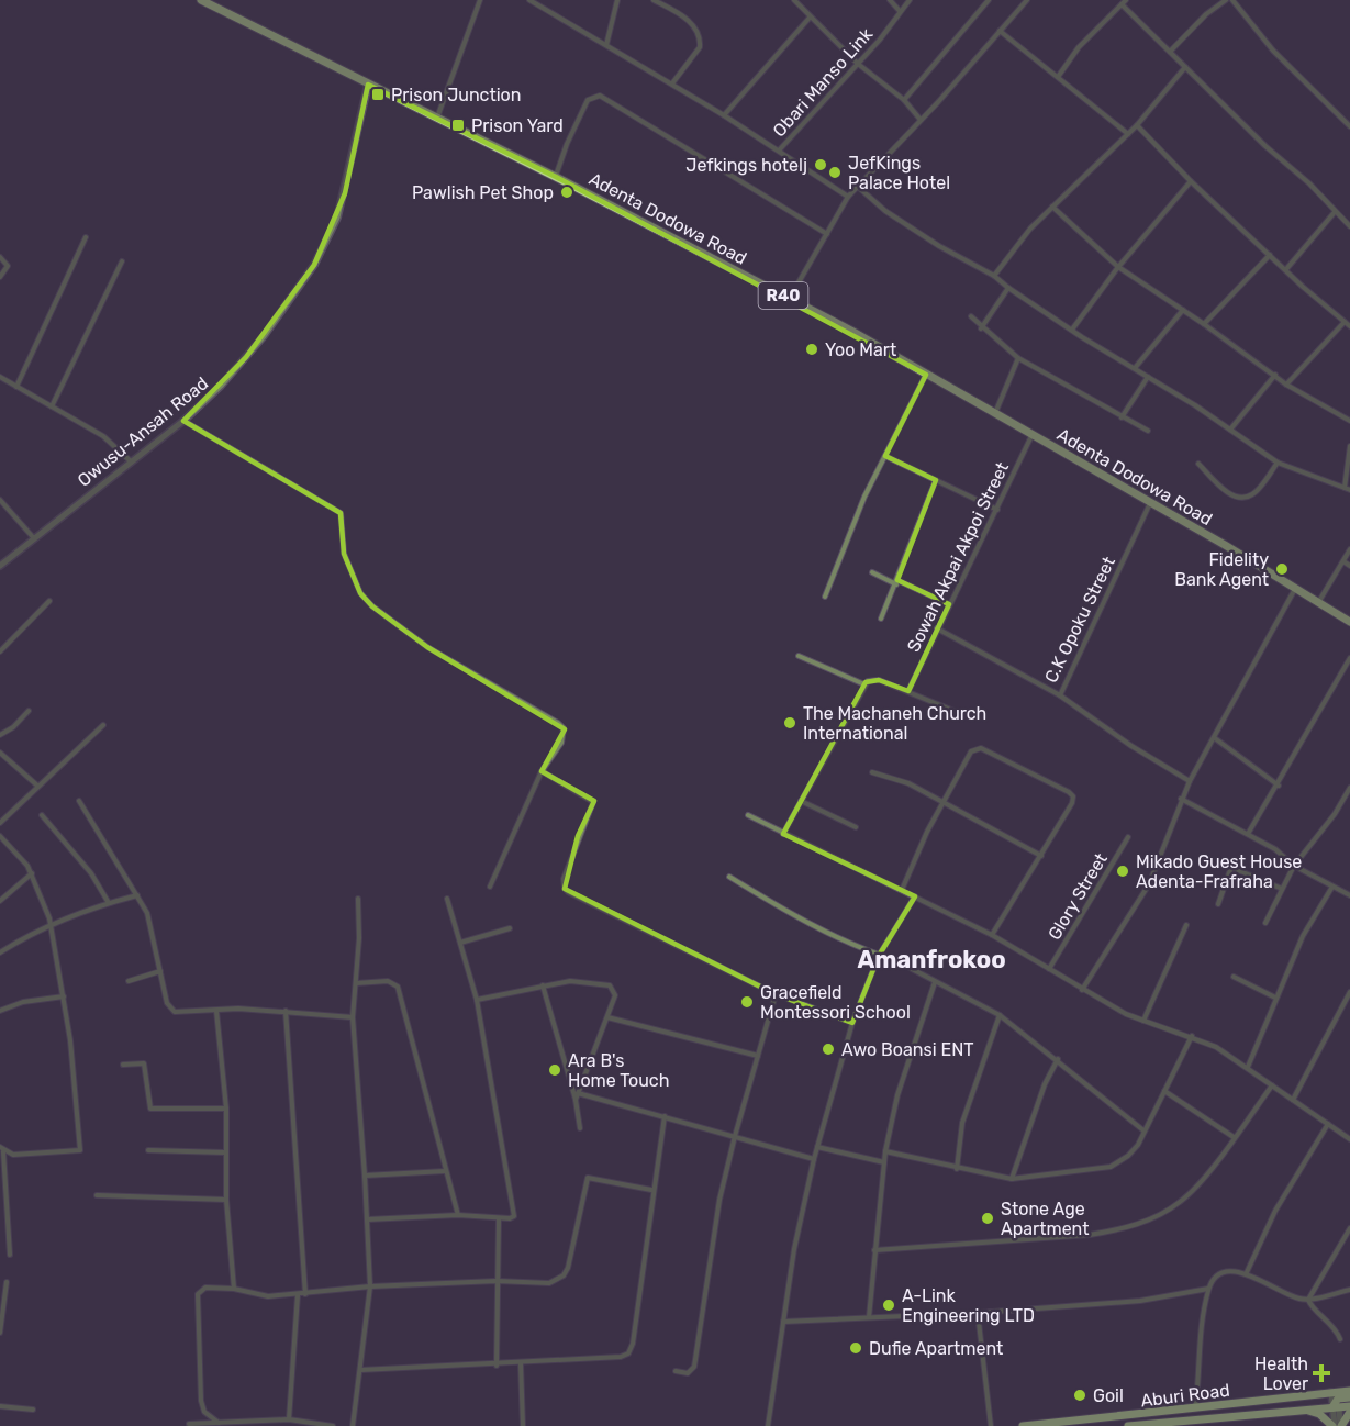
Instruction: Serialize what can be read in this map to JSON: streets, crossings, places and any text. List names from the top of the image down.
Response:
{
  "streets": {
    "highway": ["Aburi Road"],
    "main road": ["Adenta Dodowa Road", "R40"],
    "street": [
      "Obari Manso Link",
      "Owusu-Ansah Road",
      "Sowah Akpai Akpoi Street",
      "C.K Opoku Street",
      "Glory Street"
    ]
  },
  "crossings": [
    ["Adenta Dodowa Road", "Owusu-Ansah Road"],
    ["Adenta Dodowa Road", "Sowah Akpai Akpoi Street"],
    ["Adenta Dodowa Road", "C.K Opoku Street"],
    ["Sowah Akpai Akpoi Street", "C.K Opoku Street"]
  ],
  "districts": ["Amanfrokoo"],
  "places": {
    "transit": ["Prison Junction", "Prison Yard"],
    "other": [
      "Jefkings hotelj",
      "JefKings Palace Hotel",
      "Pawlish Pet Shop",
      "Yoo Mart",
      "Fidelity Bank Agent",
      "The Machaneh Church International",
      "Mikado Guest House Adenta-Frafraha",
      "Gracefield Montessori School",
      "Awo Boansi ENT",
      "Ara B's Home Touch",
      "Stone Age Apartment",
      "A-Link Engineering LTD",
      "Dufie Apartment",
      "Goil"
    ],
    "health": ["Health Lover"]
  }
}
